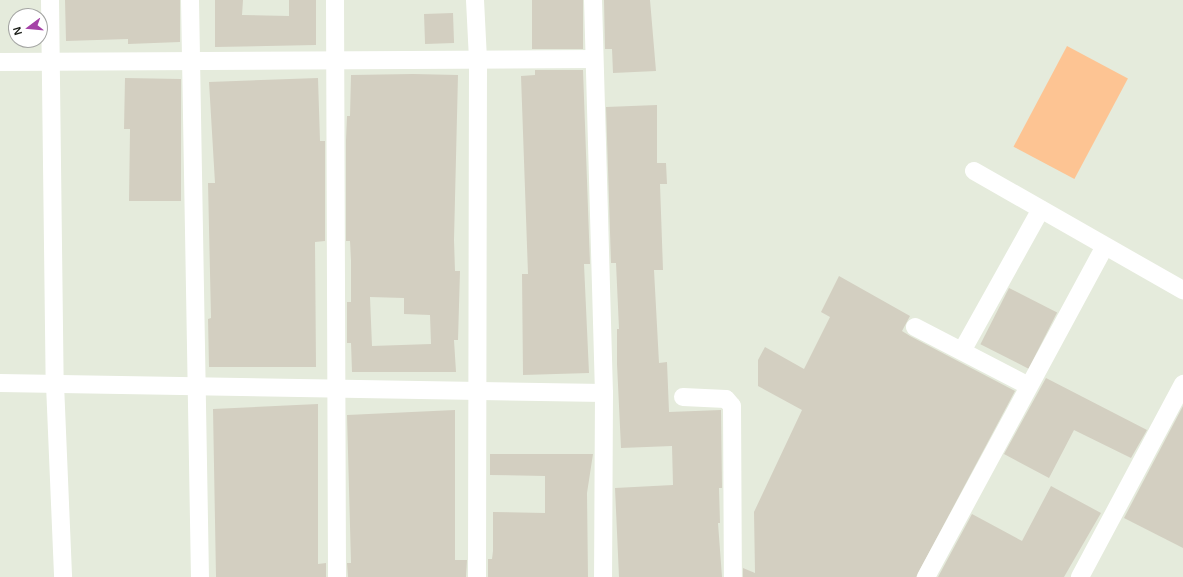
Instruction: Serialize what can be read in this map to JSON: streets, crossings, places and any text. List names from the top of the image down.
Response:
{
  "north": "left"
}
